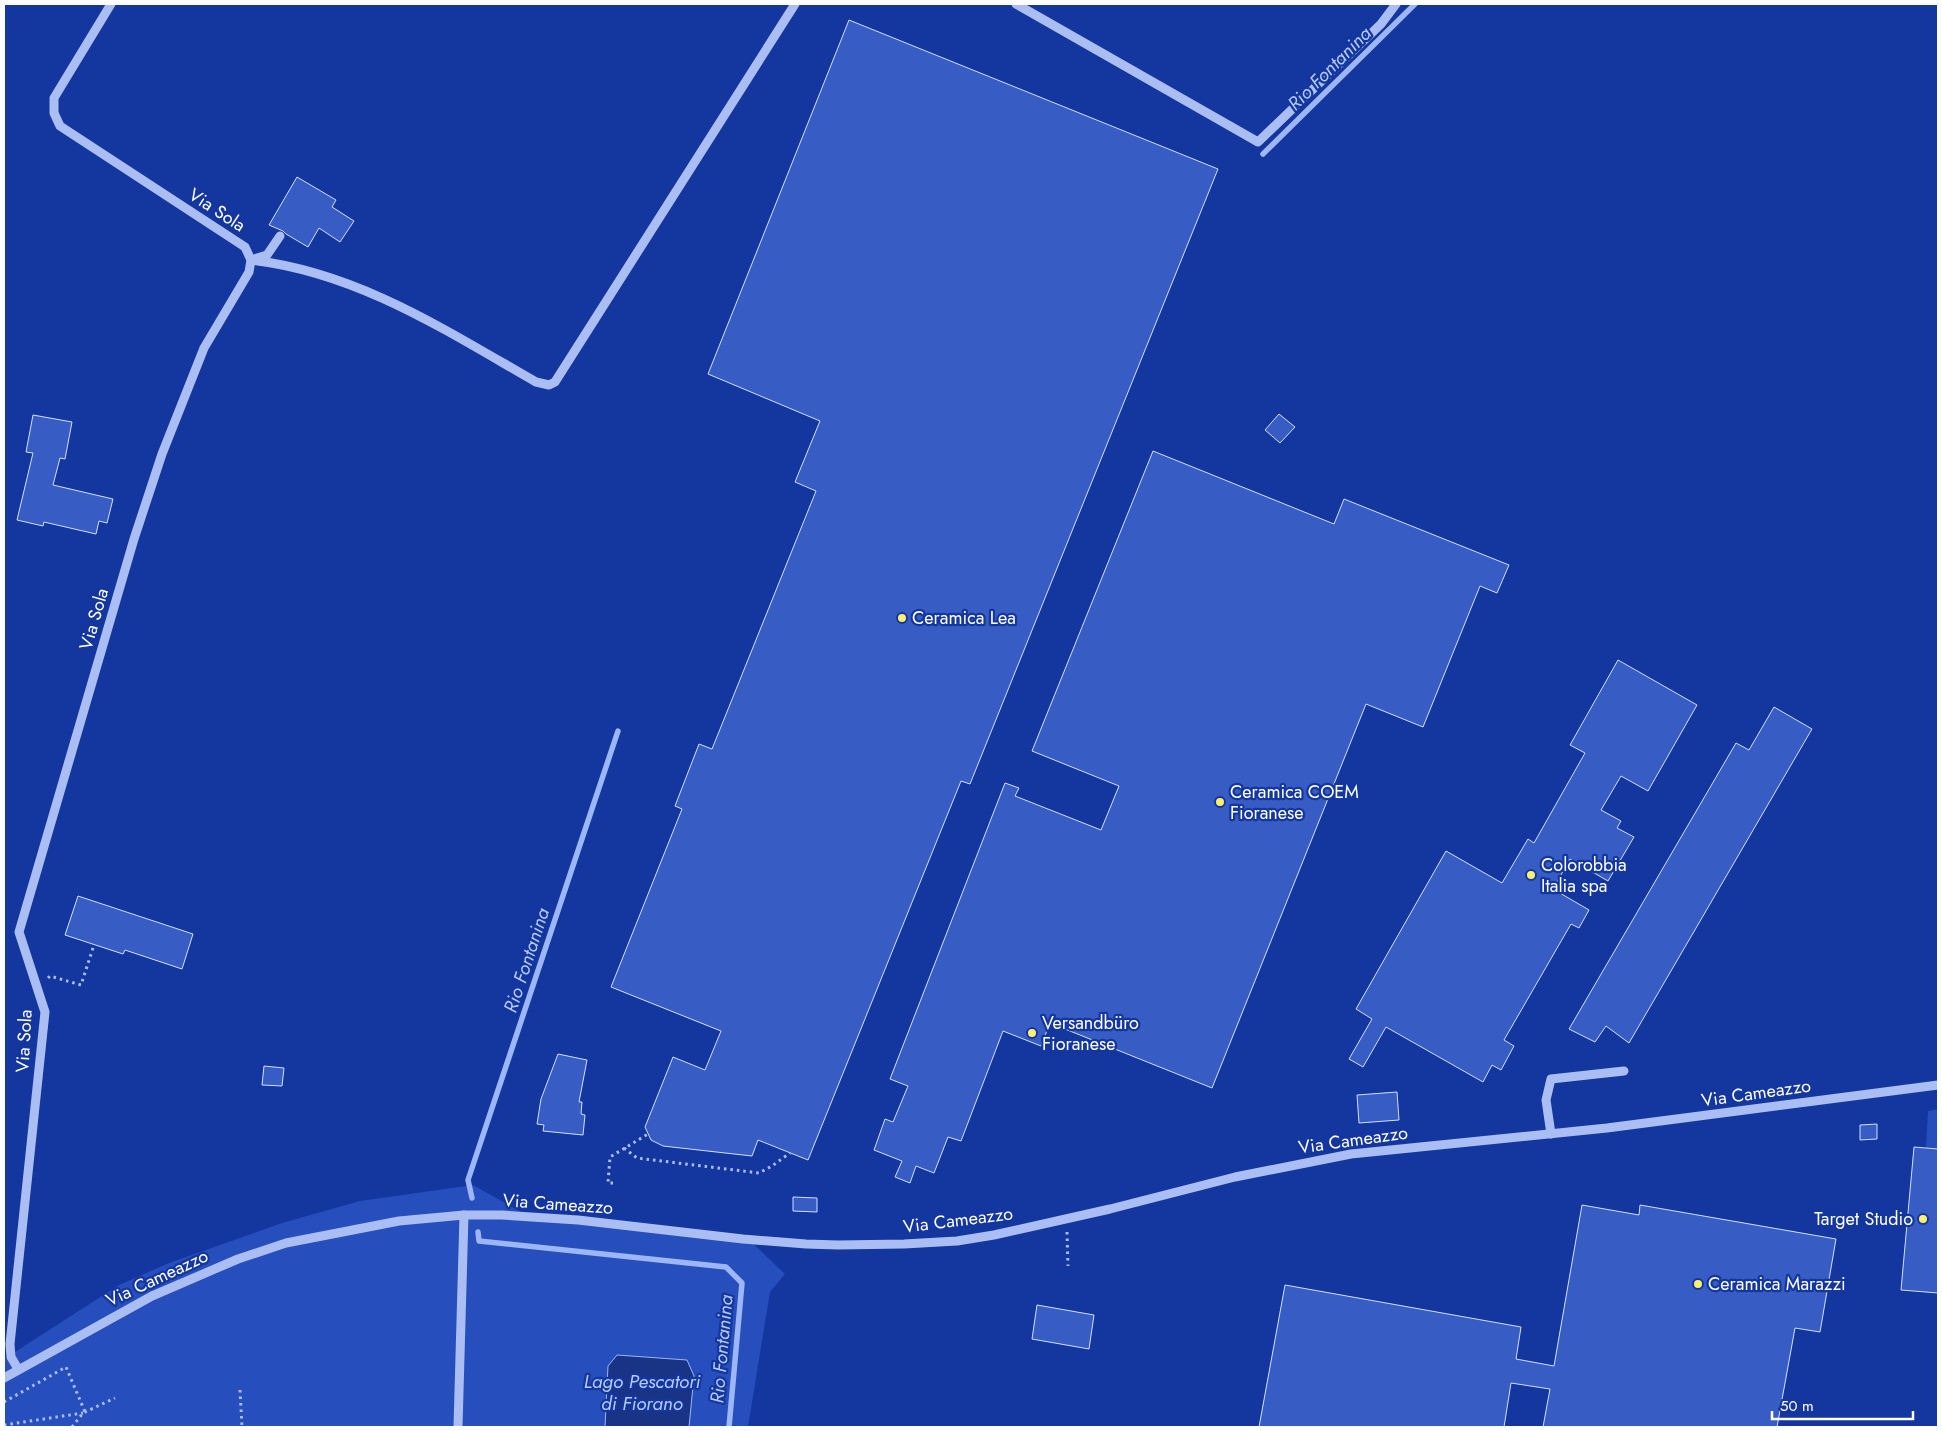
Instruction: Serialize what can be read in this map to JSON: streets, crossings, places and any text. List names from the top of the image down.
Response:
{
  "streets": {
    "street": ["Via Sola", "Via Cameazzo"]
  },
  "crossings": [
    ["Via Sola", "Via Cameazzo"]
  ],
  "water": ["Rio Fontanina", "Lago Pescatori di Fiorano"],
  "places": [
    "Ceramica Lea",
    "Ceramica COEM Fioranese",
    "Colorobbia Italia spa",
    "Versandbüro Fioranese",
    "Target Studio",
    "Ceramica Marazzi"
  ],
  "scale_bar": "50 m"
}
